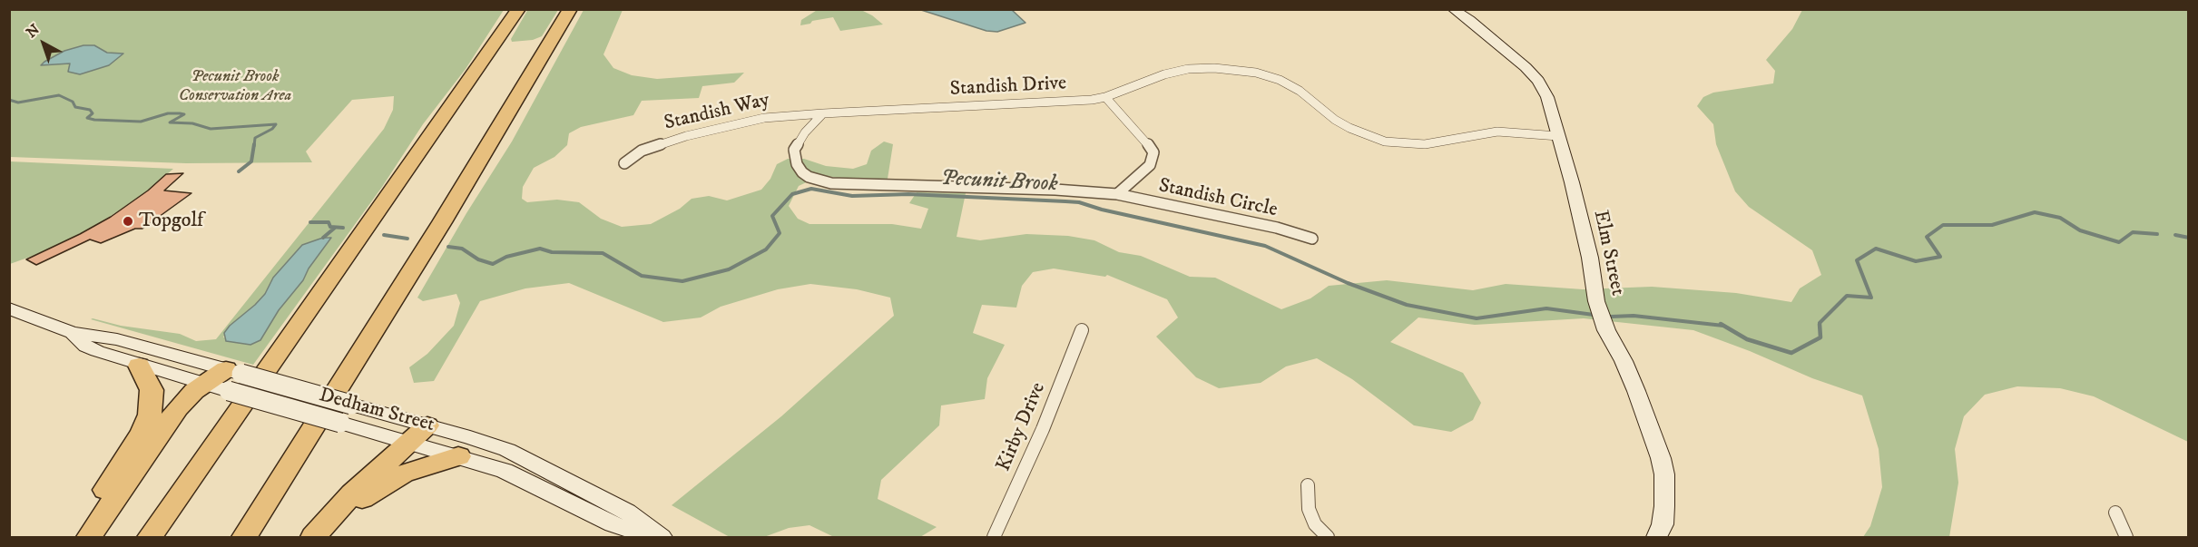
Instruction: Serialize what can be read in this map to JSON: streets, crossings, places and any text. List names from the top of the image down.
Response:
{
  "streets": {
    "main road": ["Elm Street", "Dedham Street"],
    "street": [
      "Standish Drive",
      "Standish Way",
      "Standish Circle",
      "Kirby Drive"
    ]
  },
  "crossings": [
    ["Standish Drive", "Standish Way"],
    ["Standish Drive", "Elm Street"]
  ],
  "water": ["Pecunit Brook"],
  "parks": ["Pecunit Brook Conservation Area"],
  "places": ["Topgolf"],
  "north": "top left"
}
